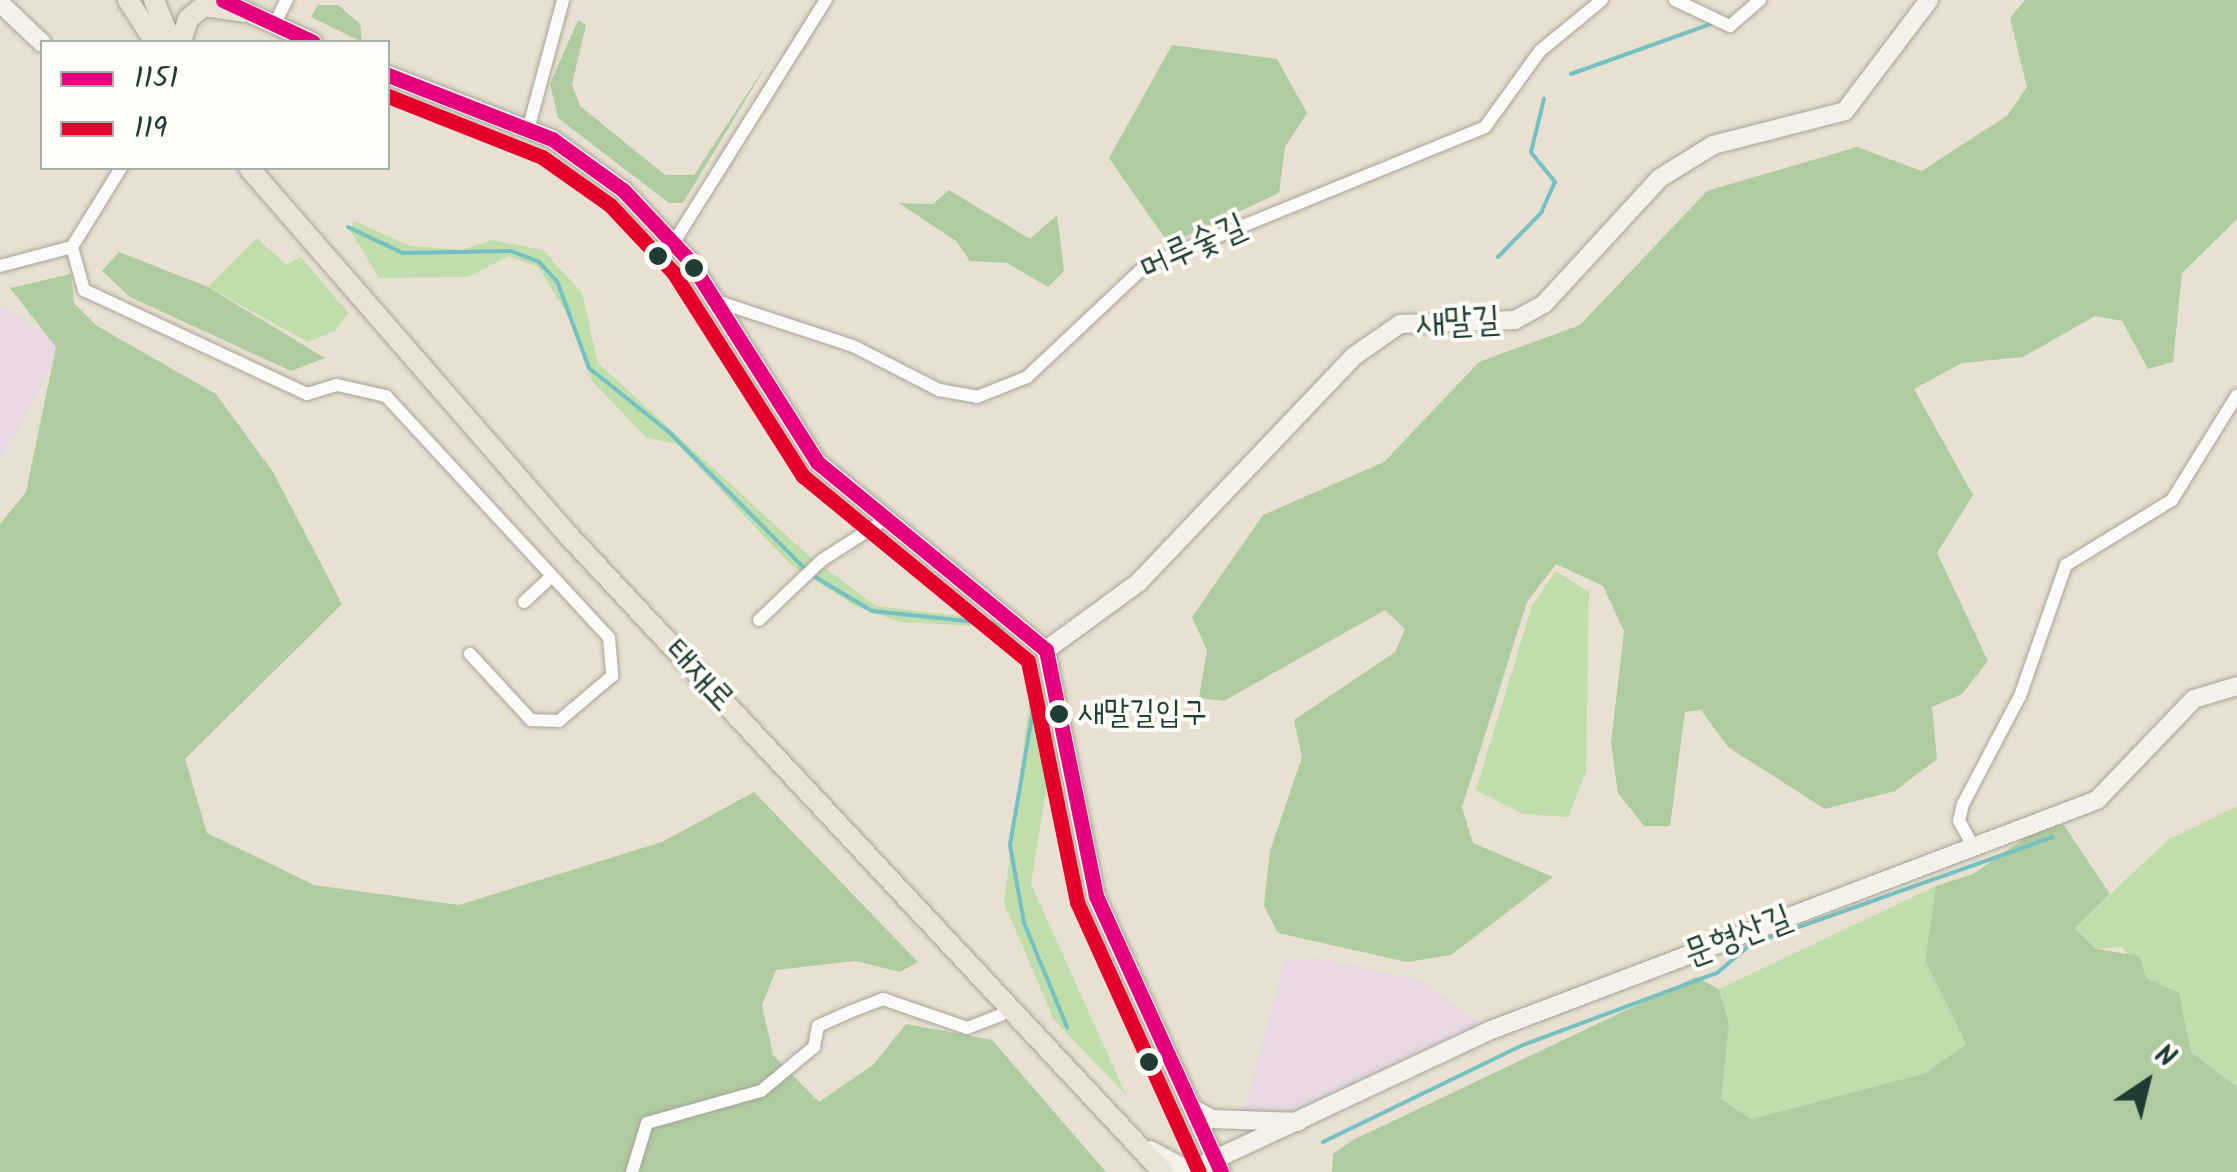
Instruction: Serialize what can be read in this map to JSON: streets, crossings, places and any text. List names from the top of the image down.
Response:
{
  "streets": {
    "main road": ["태재로"],
    "street": ["머루숯길", "새말길", "문형산길"]
  },
  "crossings": [
    ["태재로", "문형산길"]
  ],
  "places": ["새말길입구"],
  "lines": ["transit line 1151", "transit line 119"],
  "legend": ["1151", "119"],
  "north": "top right"
}
